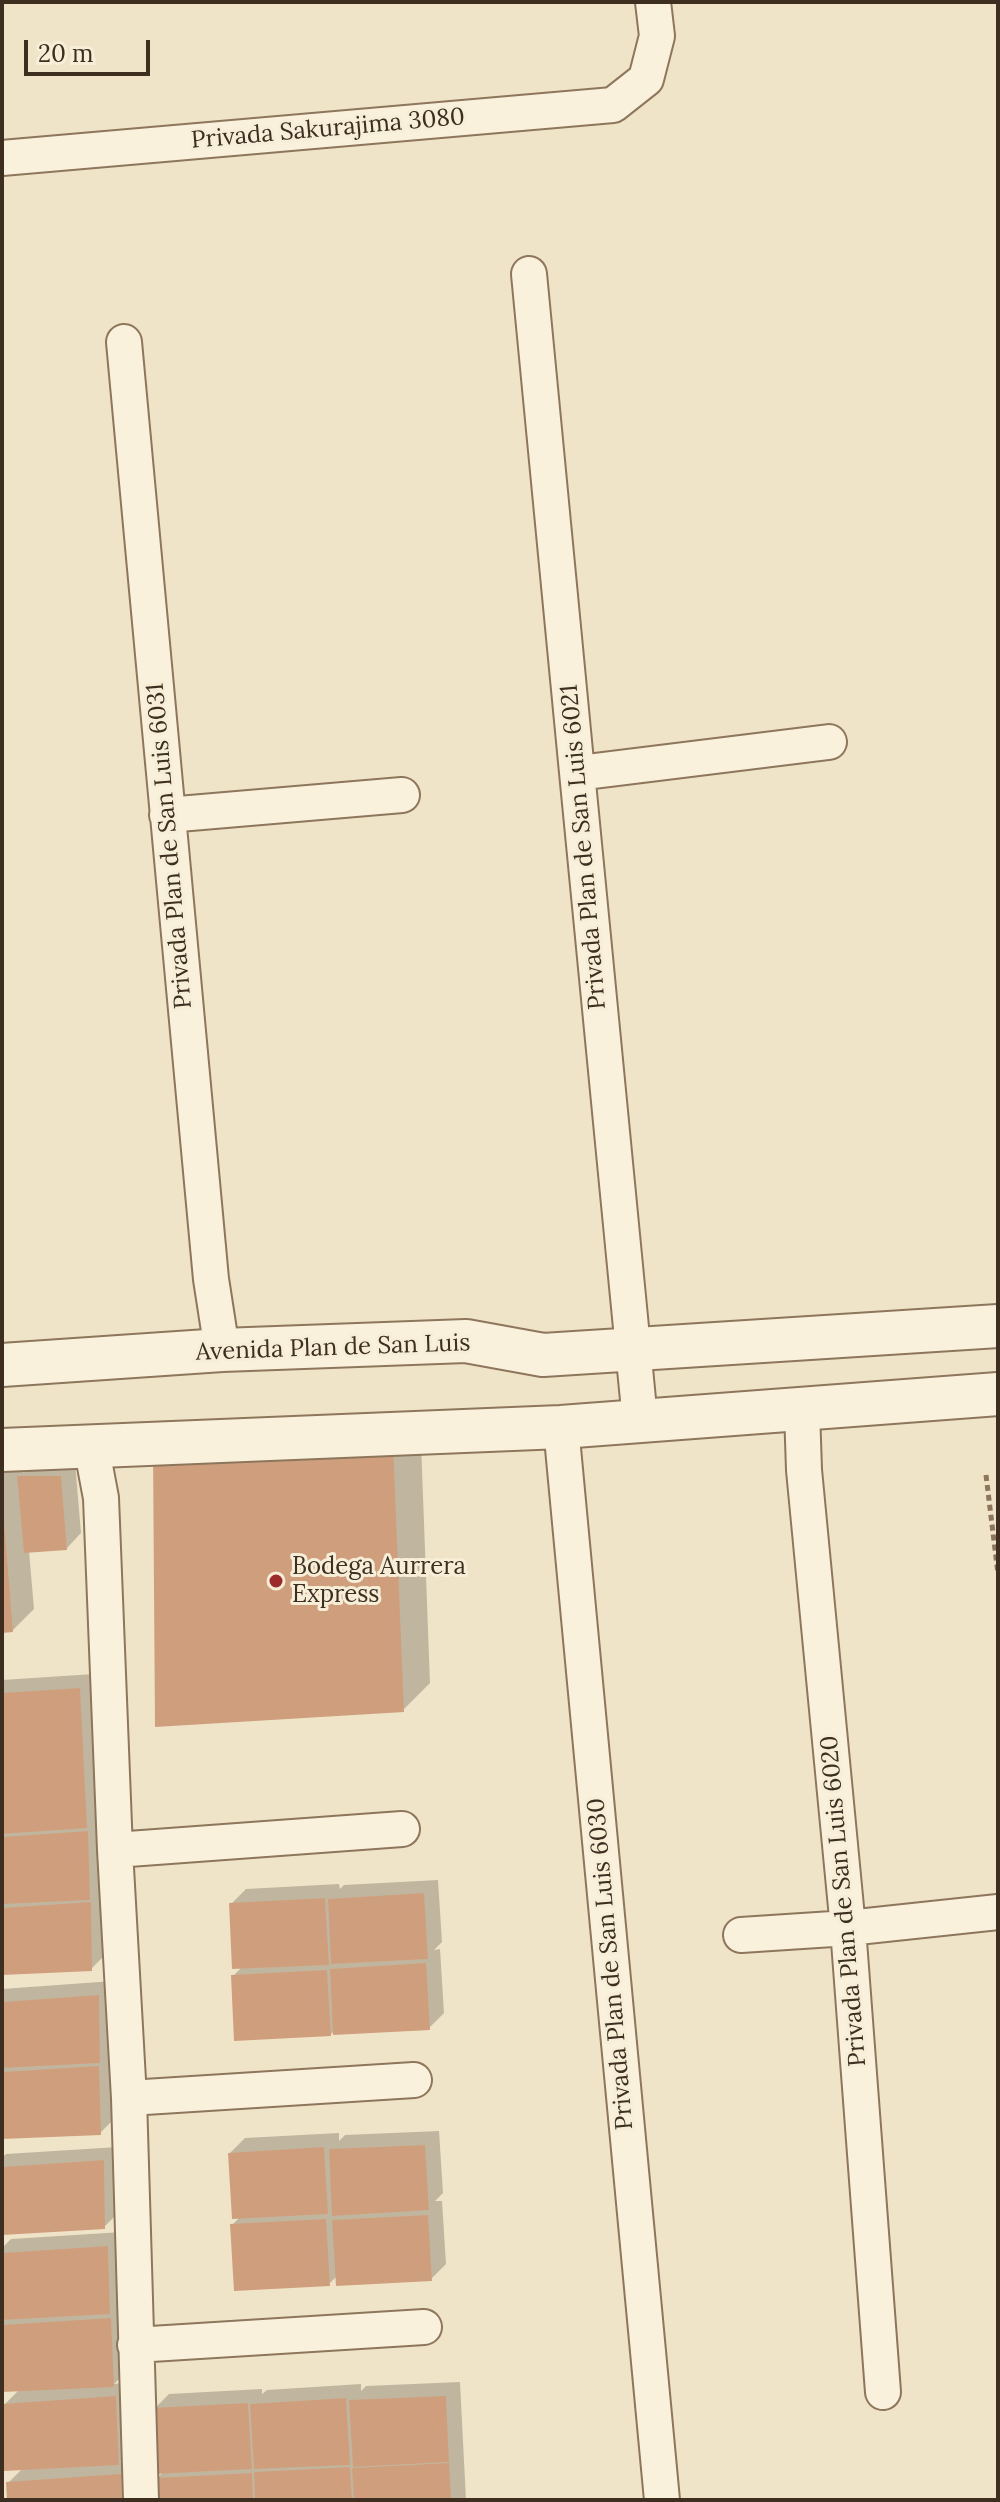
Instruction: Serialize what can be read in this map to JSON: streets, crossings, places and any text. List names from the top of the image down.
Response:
{
  "streets": {
    "street": [
      "Privada Sakurajima 3080",
      "Privada Plan de San Luis 6031",
      "Privada Plan de San Luis 6021",
      "Avenida Plan de San Luis",
      "Privada Plan de San Luis 6020",
      "Privada Plan de San Luis 6030"
    ]
  },
  "crossings": [
    ["Privada Plan de San Luis 6031", "Avenida Plan de San Luis"],
    ["Privada Plan de San Luis 6021", "Avenida Plan de San Luis"]
  ],
  "places": ["Bodega Aurrera Express"],
  "scale_bar": "20 m"
}
